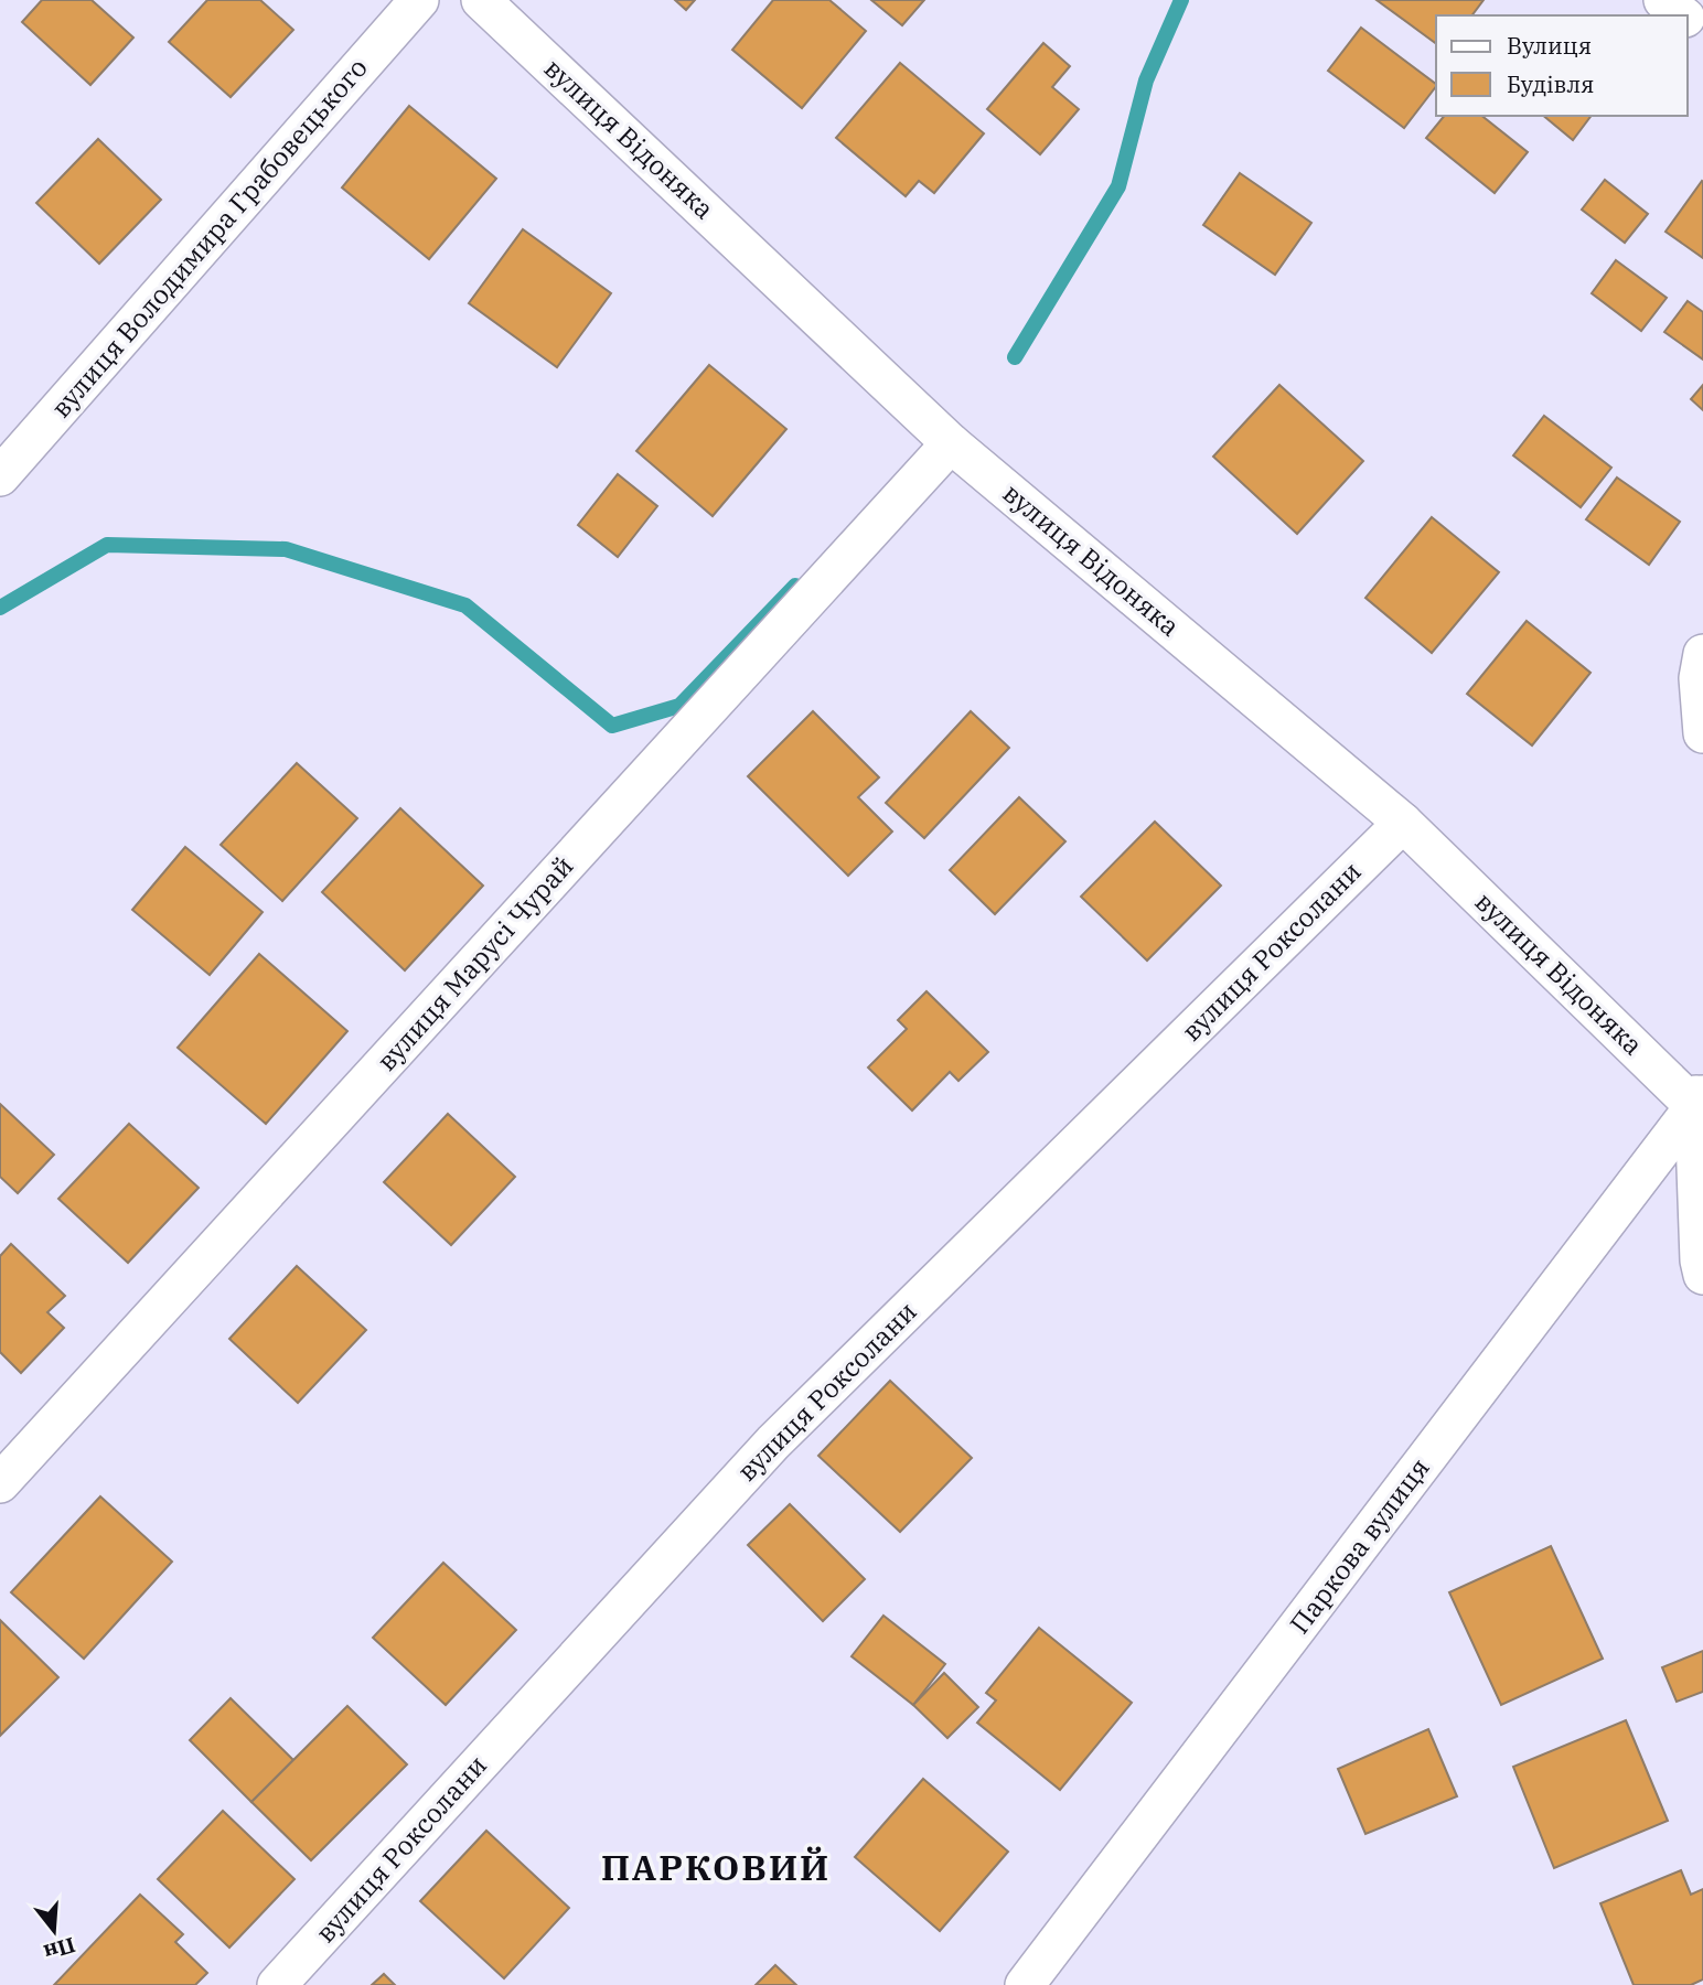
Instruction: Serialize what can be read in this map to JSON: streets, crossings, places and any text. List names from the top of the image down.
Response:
{
  "streets": {
    "street": [
      "вулиця Відоняка",
      "вулиця Володимира Грабовецького",
      "вулиця Роксолани",
      "вулиця Марусі Чурай",
      "Паркова вулиця"
    ]
  },
  "crossings": [
    ["вулиця Відоняка", "вулиця Роксолани"],
    ["вулиця Відоняка", "вулиця Марусі Чурай"],
    ["вулиця Відоняка", "Паркова вулиця"]
  ],
  "districts": ["ПАРКОВИЙ"],
  "legend": ["Вулиця", "Будівля"],
  "north": "bottom"
}
